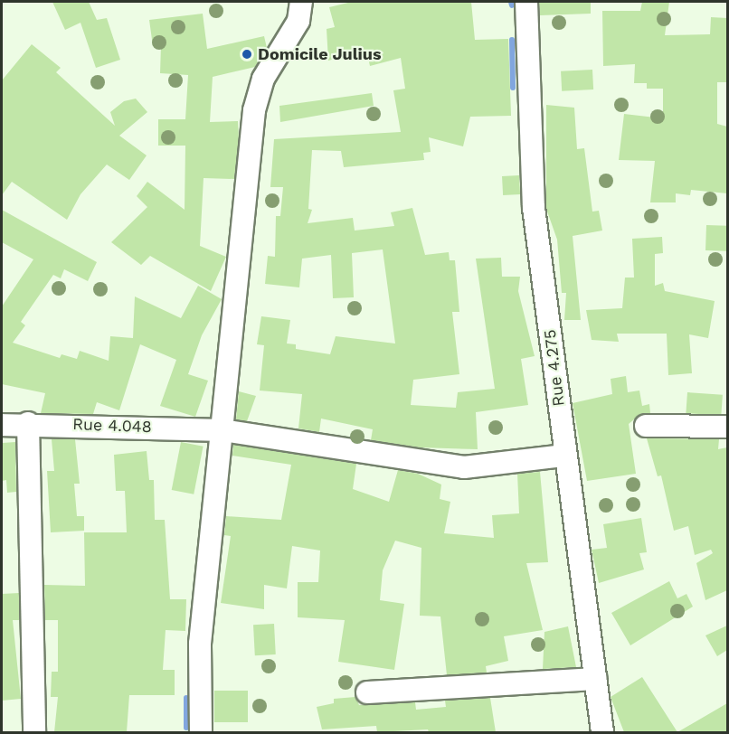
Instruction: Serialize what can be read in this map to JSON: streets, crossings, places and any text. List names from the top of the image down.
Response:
{
  "streets": {
    "street": ["Rue 4.275", "Rue 4.048"]
  },
  "crossings": [
    ["Rue 4.275", "Rue 4.048"]
  ],
  "places": ["Domicile Julius"]
}
